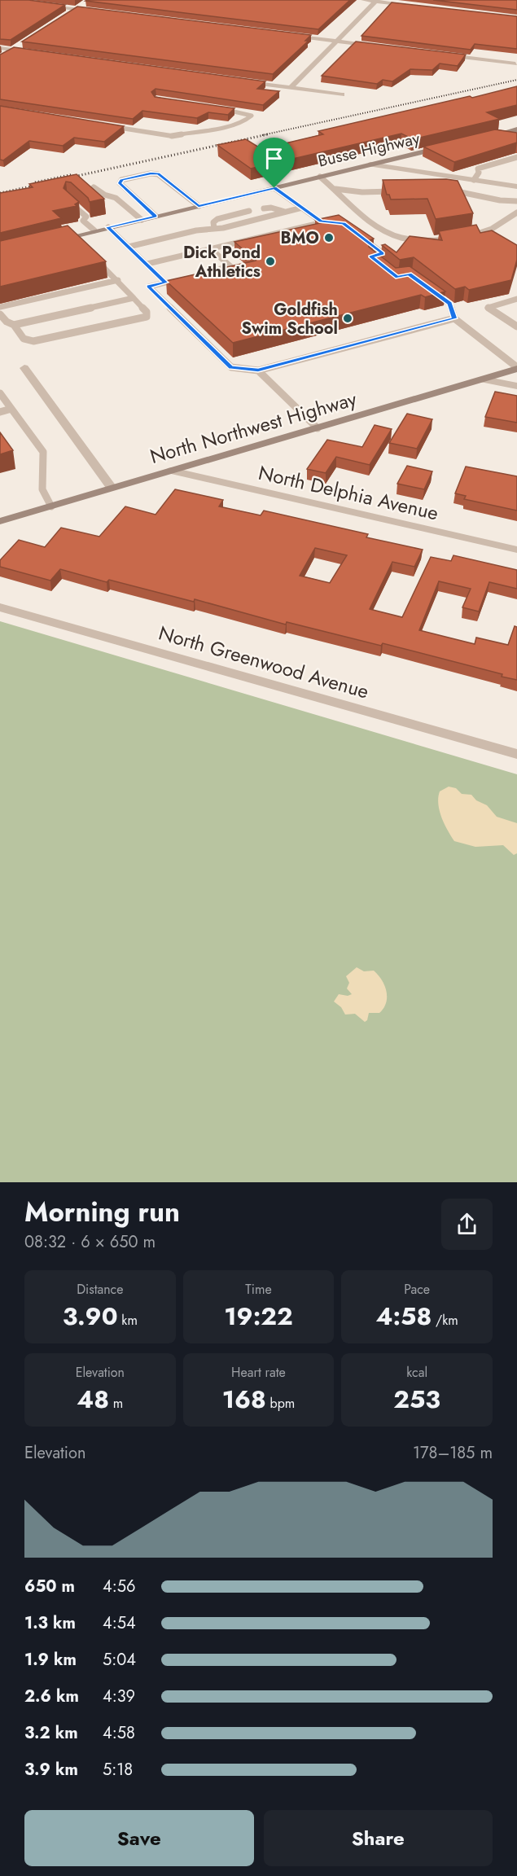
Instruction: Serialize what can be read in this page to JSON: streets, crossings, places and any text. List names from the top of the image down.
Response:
{
  "streets": {
    "main road": ["Busse Highway", "North Northwest Highway"],
    "street": ["North Delphia Avenue", "North Greenwood Avenue"]
  },
  "crossings": [
    ["North Northwest Highway", "North Delphia Avenue"]
  ],
  "places": ["BMO", "Dick Pond Athletics", "Goldfish Swim School"],
  "page": {
    "heading": ["Morning run", "08:32 · 6 × 650 m"],
    "stats": [
      ["Distance", "3.90 km"],
      ["Time", "19:22"],
      ["Pace", "4:58 /km"],
      ["Elevation", "48 m"],
      ["Heart rate", "168 bpm"],
      ["kcal", "253"]
    ],
    "chart": ["Elevation", "178–185 m"],
    "list": [
      {
        "name": "650 m",
        "note": "4:56"
      },
      {
        "name": "1.3 km",
        "note": "4:54"
      },
      {
        "name": "1.9 km",
        "note": "5:04"
      },
      {
        "name": "2.6 km",
        "note": "4:39"
      },
      {
        "name": "3.2 km",
        "note": "4:58"
      },
      {
        "name": "3.9 km",
        "note": "5:18"
      }
    ],
    "buttons": ["Save", "Share"]
  }
}
